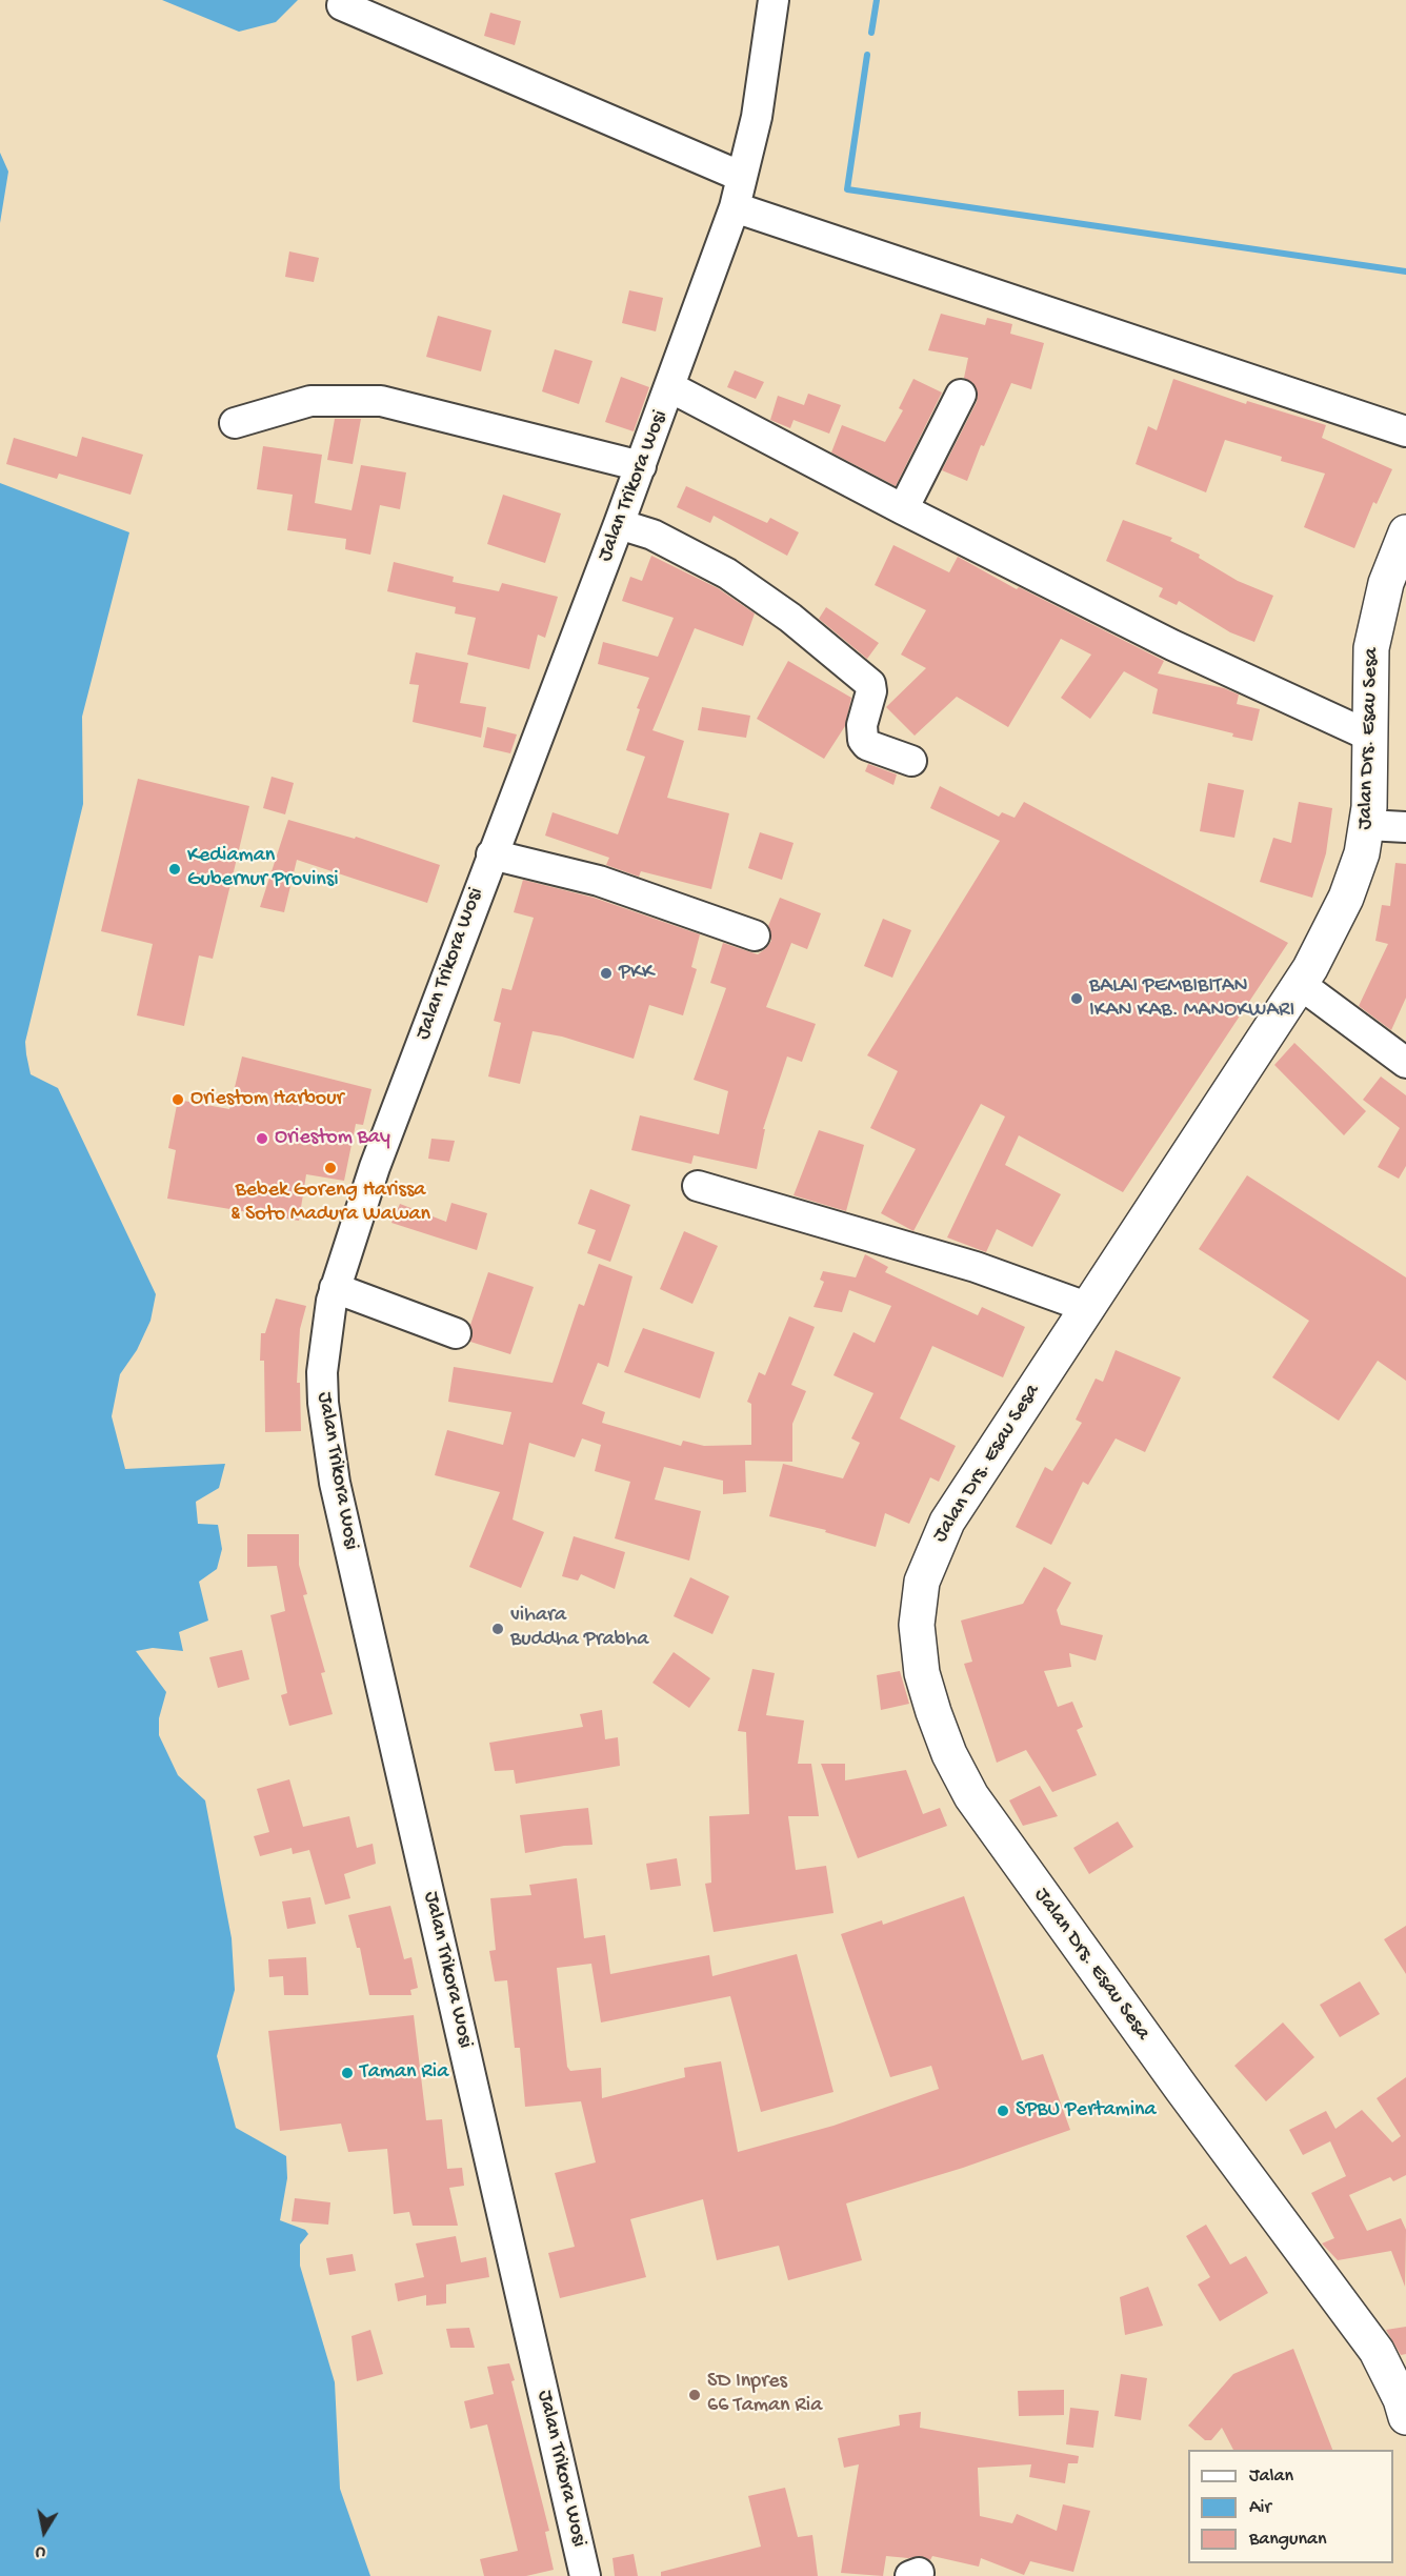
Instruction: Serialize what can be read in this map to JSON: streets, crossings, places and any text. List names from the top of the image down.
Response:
{
  "streets": {
    "highway": ["Jalan Drs. Esau Sesa"],
    "street": ["Jalan Trikora Wosi"]
  },
  "places": [
    "Kediaman Gubernur Provinsi",
    "PKK",
    "BALAI PEMBIBITAN IKAN KAB. MANOKWARI",
    "Oriestom Harbour",
    "Oriestom Bay",
    "Bebek Goreng Harissa & Soto Madura Wawan",
    "vihara Buddha Prabha",
    "Taman Ria",
    "SPBU Pertamina",
    "SD Inpres 66 Taman Ria"
  ],
  "legend": ["Jalan", "Air", "Bangunan"],
  "north": "bottom"
}
